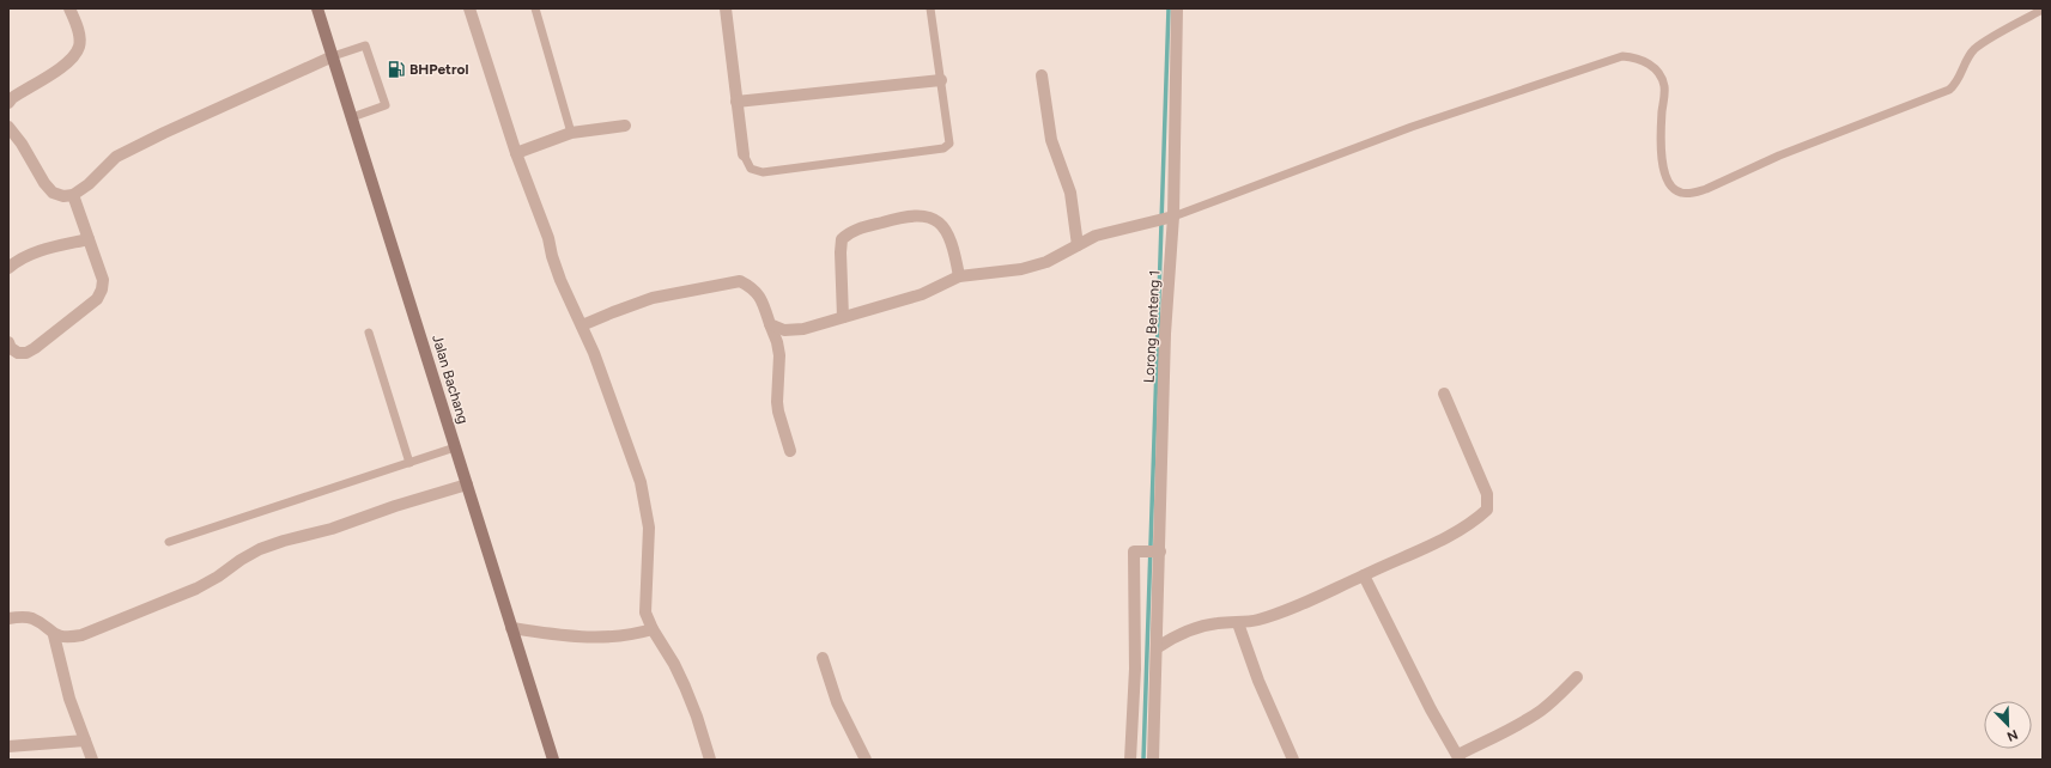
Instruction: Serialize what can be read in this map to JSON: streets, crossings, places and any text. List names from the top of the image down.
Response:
{
  "streets": {
    "street": ["Lorong Benteng 1", "Jalan Bachang"]
  },
  "places": {
    "fuel station": ["BHPetrol"]
  },
  "north": "bottom right"
}
